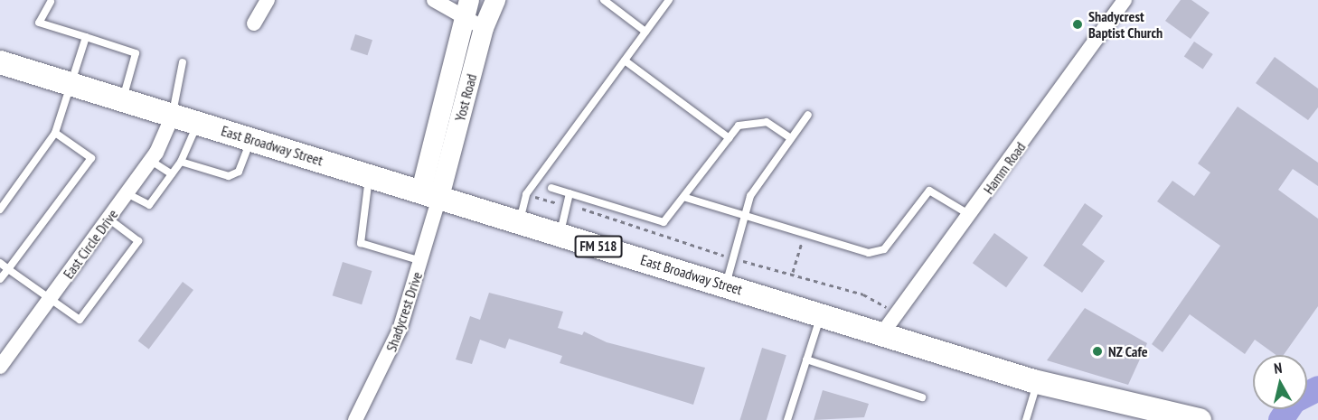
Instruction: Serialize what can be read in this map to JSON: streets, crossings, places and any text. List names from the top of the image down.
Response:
{
  "streets": {
    "main road": ["Yost Road", "East Broadway Street", "FM 518"],
    "street": ["Hamm Road", "East Circle Drive", "Shadycrest Drive"]
  },
  "crossings": [
    ["Yost Road", "East Broadway Street"],
    ["Yost Road", "Shadycrest Drive"],
    ["East Broadway Street", "Hamm Road"],
    ["East Broadway Street", "East Circle Drive"],
    ["East Broadway Street", "Shadycrest Drive"]
  ],
  "places": ["Shadycrest Baptist Church", "NZ Cafe"],
  "north": "top"
}
